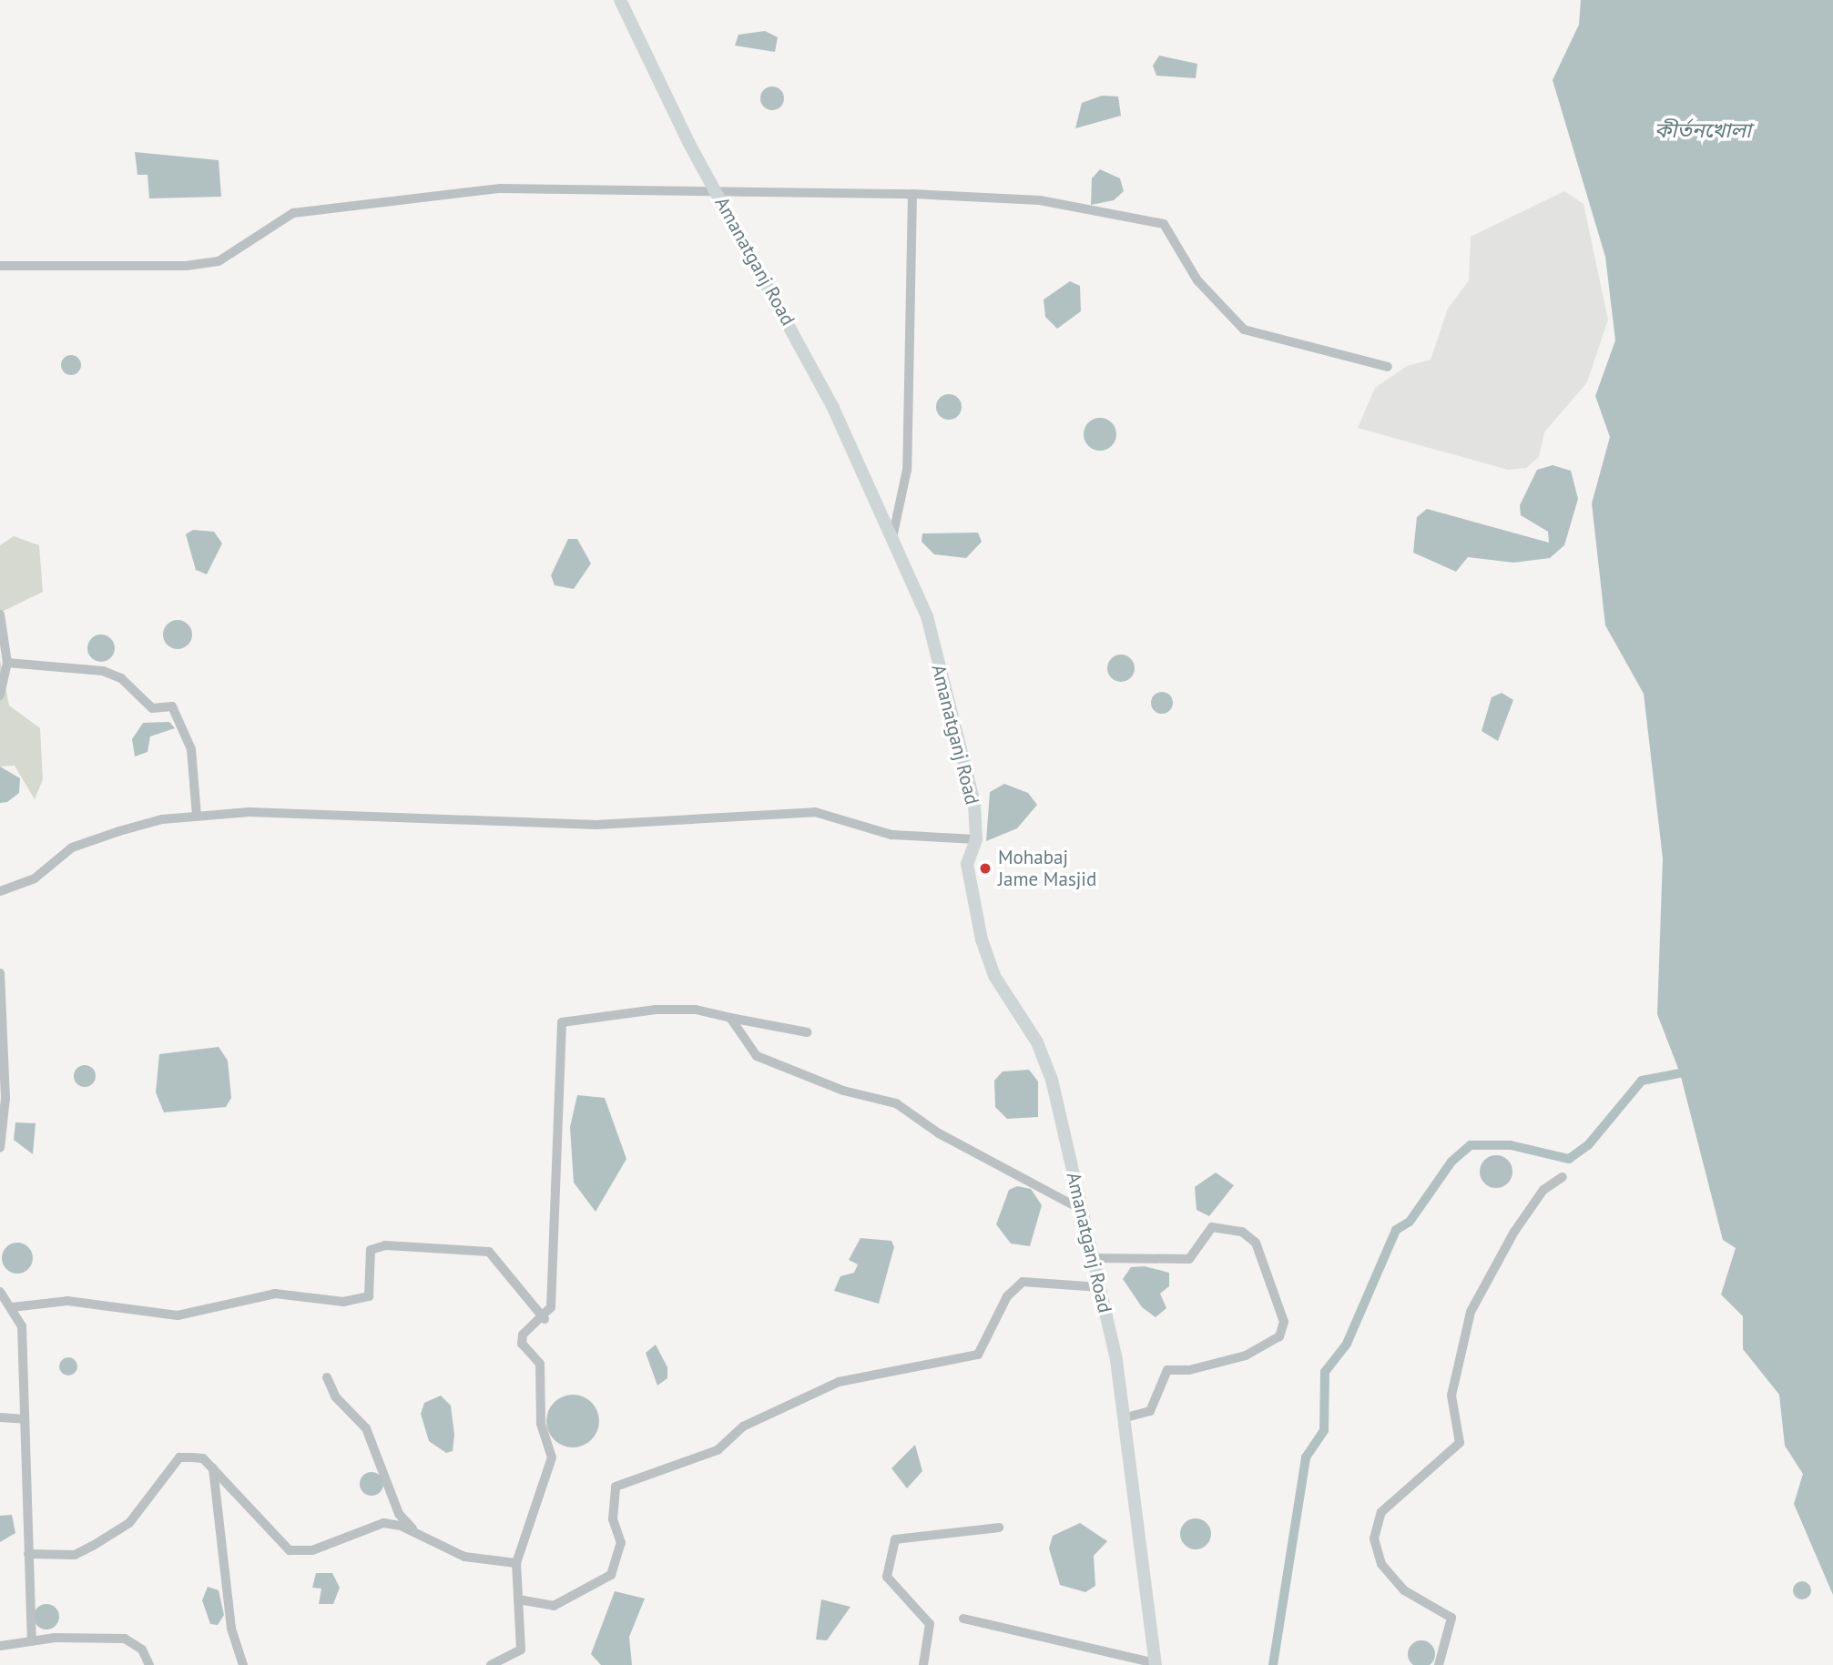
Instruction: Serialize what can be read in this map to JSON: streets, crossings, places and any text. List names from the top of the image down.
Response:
{
  "streets": {
    "main road": ["Amanatganj Road"]
  },
  "water": ["কীর্তনখোলা"],
  "places": ["Mohabaj Jame Masjid"]
}
